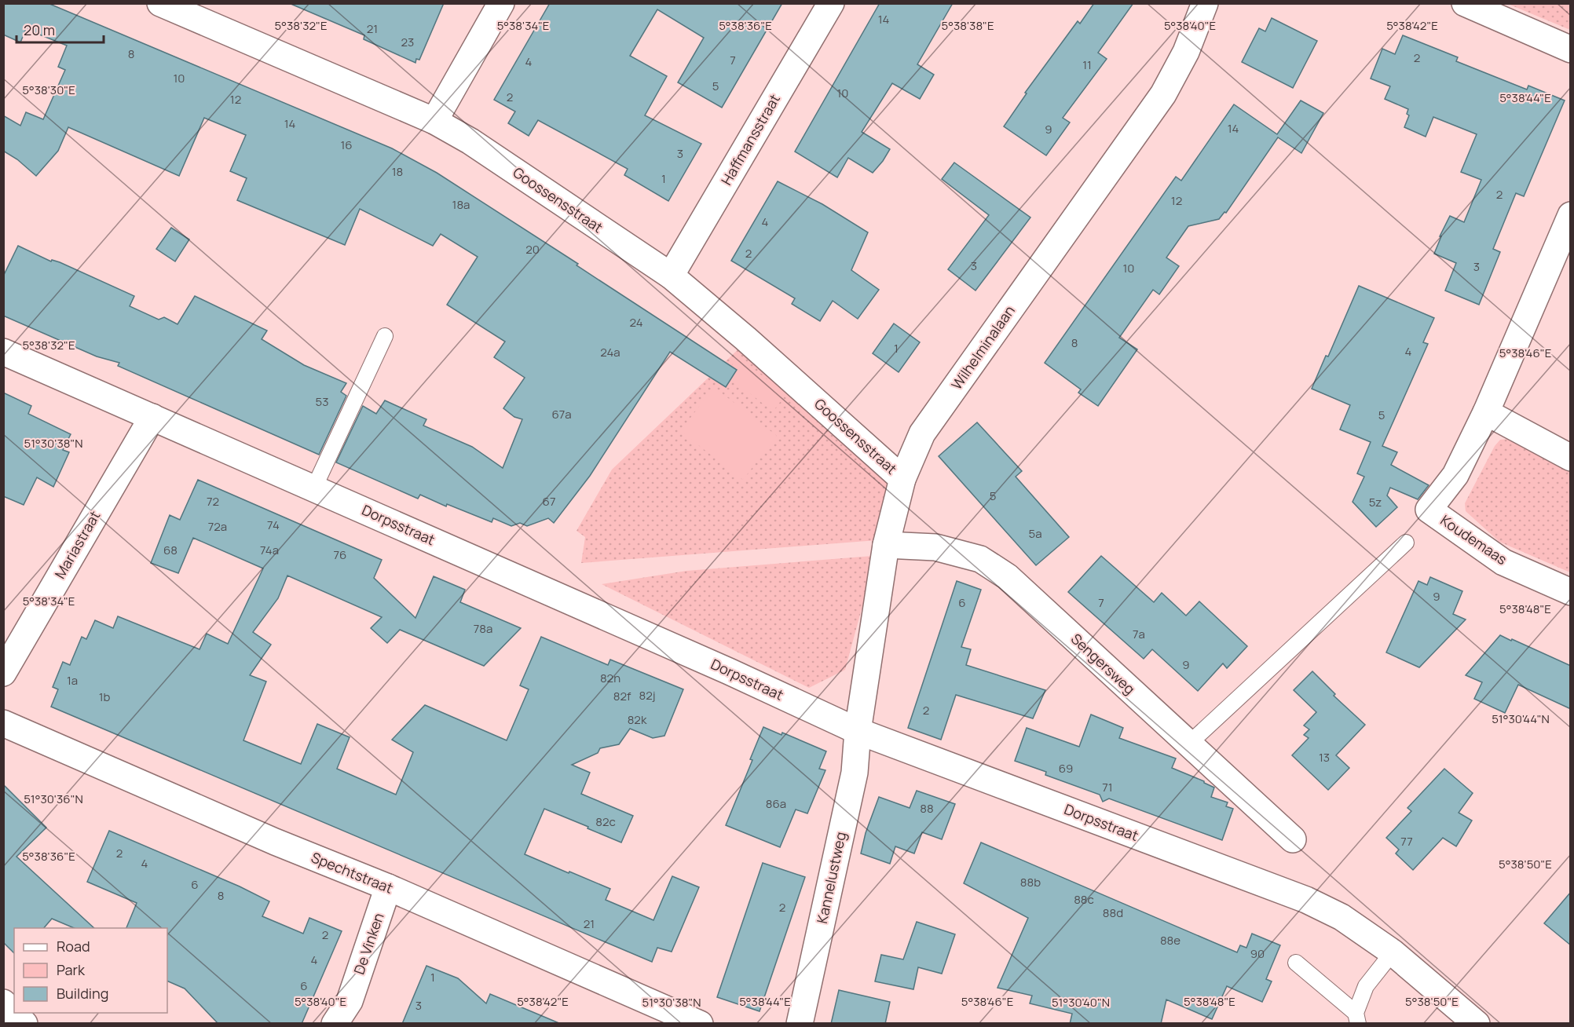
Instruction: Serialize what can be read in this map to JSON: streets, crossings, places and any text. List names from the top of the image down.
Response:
{
  "streets": {
    "street": [
      "Haffmansstraat",
      "Goossensstraat",
      "Wilhelminalaan",
      "Dorpsstraat",
      "Koudemaas",
      "Mariastraat",
      "Sengersweg",
      "Spechtstraat",
      "Kannelustweg",
      "De Vinken"
    ]
  },
  "crossings": [
    ["Haffmansstraat", "Goossensstraat"],
    ["Goossensstraat", "Wilhelminalaan"],
    ["Wilhelminalaan", "Dorpsstraat"],
    ["Wilhelminalaan", "Sengersweg"],
    ["Wilhelminalaan", "Kannelustweg"],
    ["Dorpsstraat", "Mariastraat"],
    ["Dorpsstraat", "Kannelustweg"],
    ["Spechtstraat", "De Vinken"]
  ],
  "house_numbers": [
    "14",
    "21",
    "23",
    "8",
    "2",
    "7",
    "4",
    "11",
    "10",
    "5",
    "10",
    "2",
    "12",
    "14",
    "14",
    "9",
    "16",
    "3",
    "18",
    "1",
    "2",
    "12",
    "18a",
    "4",
    "20",
    "2",
    "3",
    "3",
    "10",
    "24",
    "8",
    "1",
    "4",
    "24a",
    "53",
    "67a",
    "5",
    "5",
    "72",
    "67",
    "5z",
    "74",
    "72a",
    "5a",
    "68",
    "74a",
    "76",
    "9",
    "6",
    "7",
    "78a",
    "7a",
    "9",
    "82n",
    "1a",
    "82j",
    "82f",
    "1b",
    "2",
    "82k",
    "13",
    "69",
    "71",
    "86a",
    "88",
    "82c",
    "77",
    "2",
    "4",
    "88b",
    "6",
    "8",
    "88c",
    "2",
    "88d",
    "21",
    "2",
    "88e",
    "90",
    "4",
    "1",
    "6",
    "3"
  ],
  "legend": ["Road", "Park", "Building"],
  "scale_bar": "20 m",
  "coordinates": [
    "5°38'34\"E",
    "5°38'36\"E",
    "5°38'38\"E",
    "5°38'40\"E",
    "5°38'42\"E",
    "5°38'32\"E",
    "5°38'30\"E",
    "5°38'44\"E",
    "5°38'46\"E",
    "51°30'38\"N",
    "5°38'48\"E",
    "51°30'44\"N",
    "51°30'36\"N",
    "5°38'50\"E",
    "51°30'40\"N"
  ]
}
